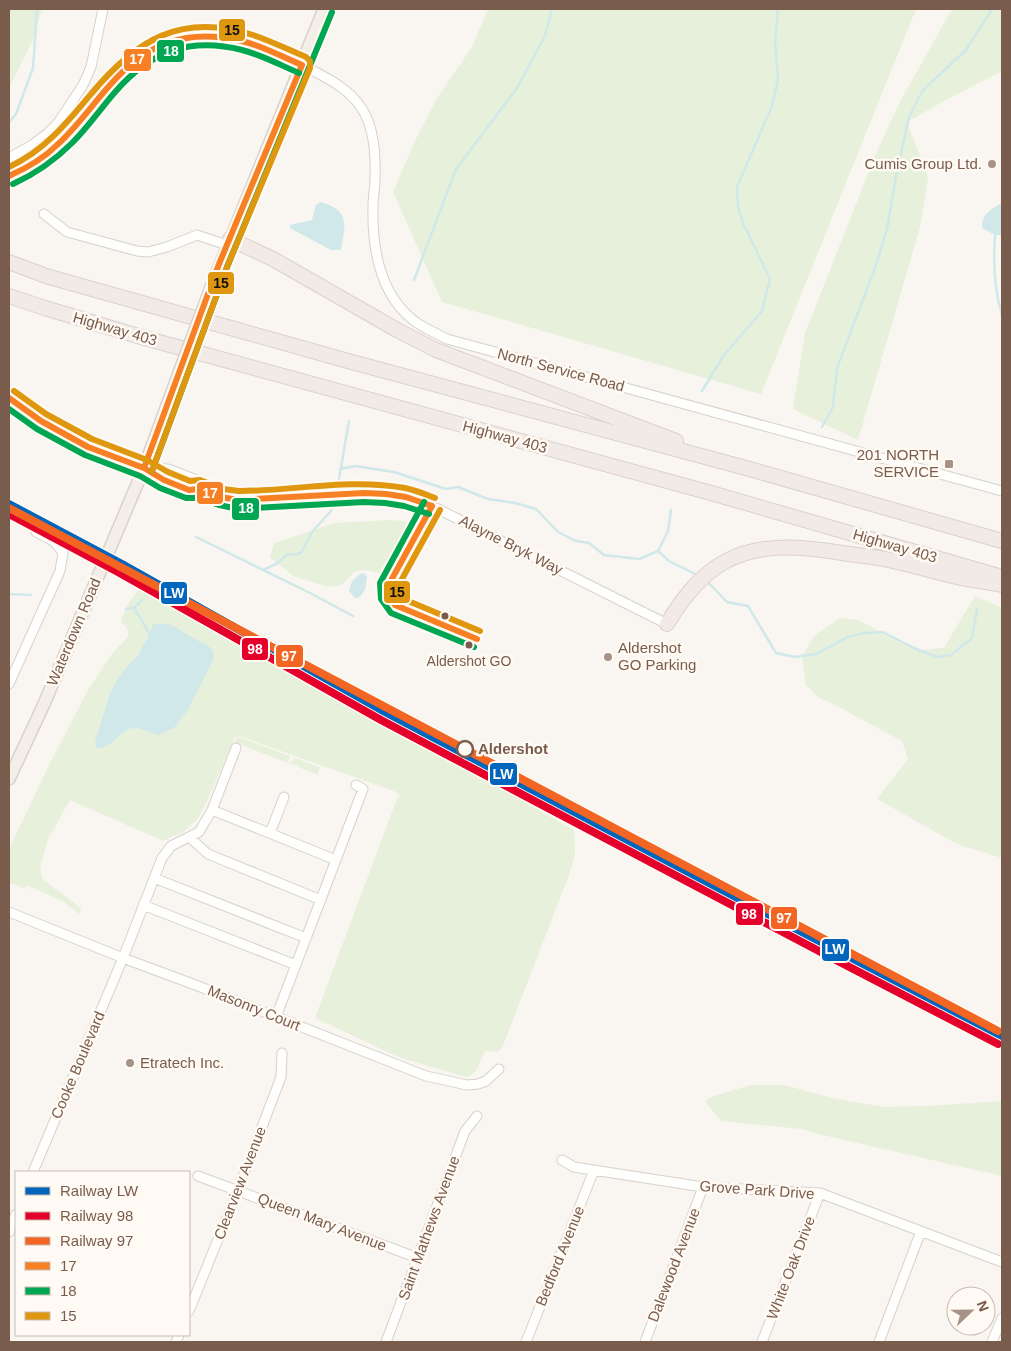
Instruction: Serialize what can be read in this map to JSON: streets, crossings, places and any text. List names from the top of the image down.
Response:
{
  "streets": {
    "highway": ["Highway 403"],
    "main road": ["Waterdown Road"],
    "street": [
      "North Service Road",
      "Alayne Bryk Way",
      "Masonry Court",
      "Cooke Boulevard",
      "Clearview Avenue",
      "Grove Park Drive",
      "Queen Mary Avenue",
      "Saint Mathews Avenue",
      "Bedford Avenue",
      "Dalewood Avenue",
      "White Oak Drive"
    ]
  },
  "crossings": [
    ["North Service Road", "Waterdown Road"],
    ["Alayne Bryk Way", "Waterdown Road"],
    ["Masonry Court", "Cooke Boulevard"],
    ["Clearview Avenue", "Queen Mary Avenue"],
    ["Grove Park Drive", "Bedford Avenue"],
    ["Grove Park Drive", "Dalewood Avenue"],
    ["Grove Park Drive", "White Oak Drive"],
    ["Queen Mary Avenue", "Saint Mathews Avenue"]
  ],
  "places": {
    "other": [
      "Cumis Group Ltd.",
      "Aldershot GO",
      "Aldershot GO Parking",
      "Aldershot",
      "Etratech Inc."
    ],
    "transit": ["201 NORTH SERVICE"]
  },
  "lines": [
    "transit line 18",
    "transit line 15",
    "transit line 17",
    "rail line LW",
    "rail line 97",
    "rail line 98"
  ],
  "legend": [
    "Railway LW",
    "Railway 98",
    "Railway 97",
    "17",
    "18",
    "15"
  ],
  "north": "right"
}
